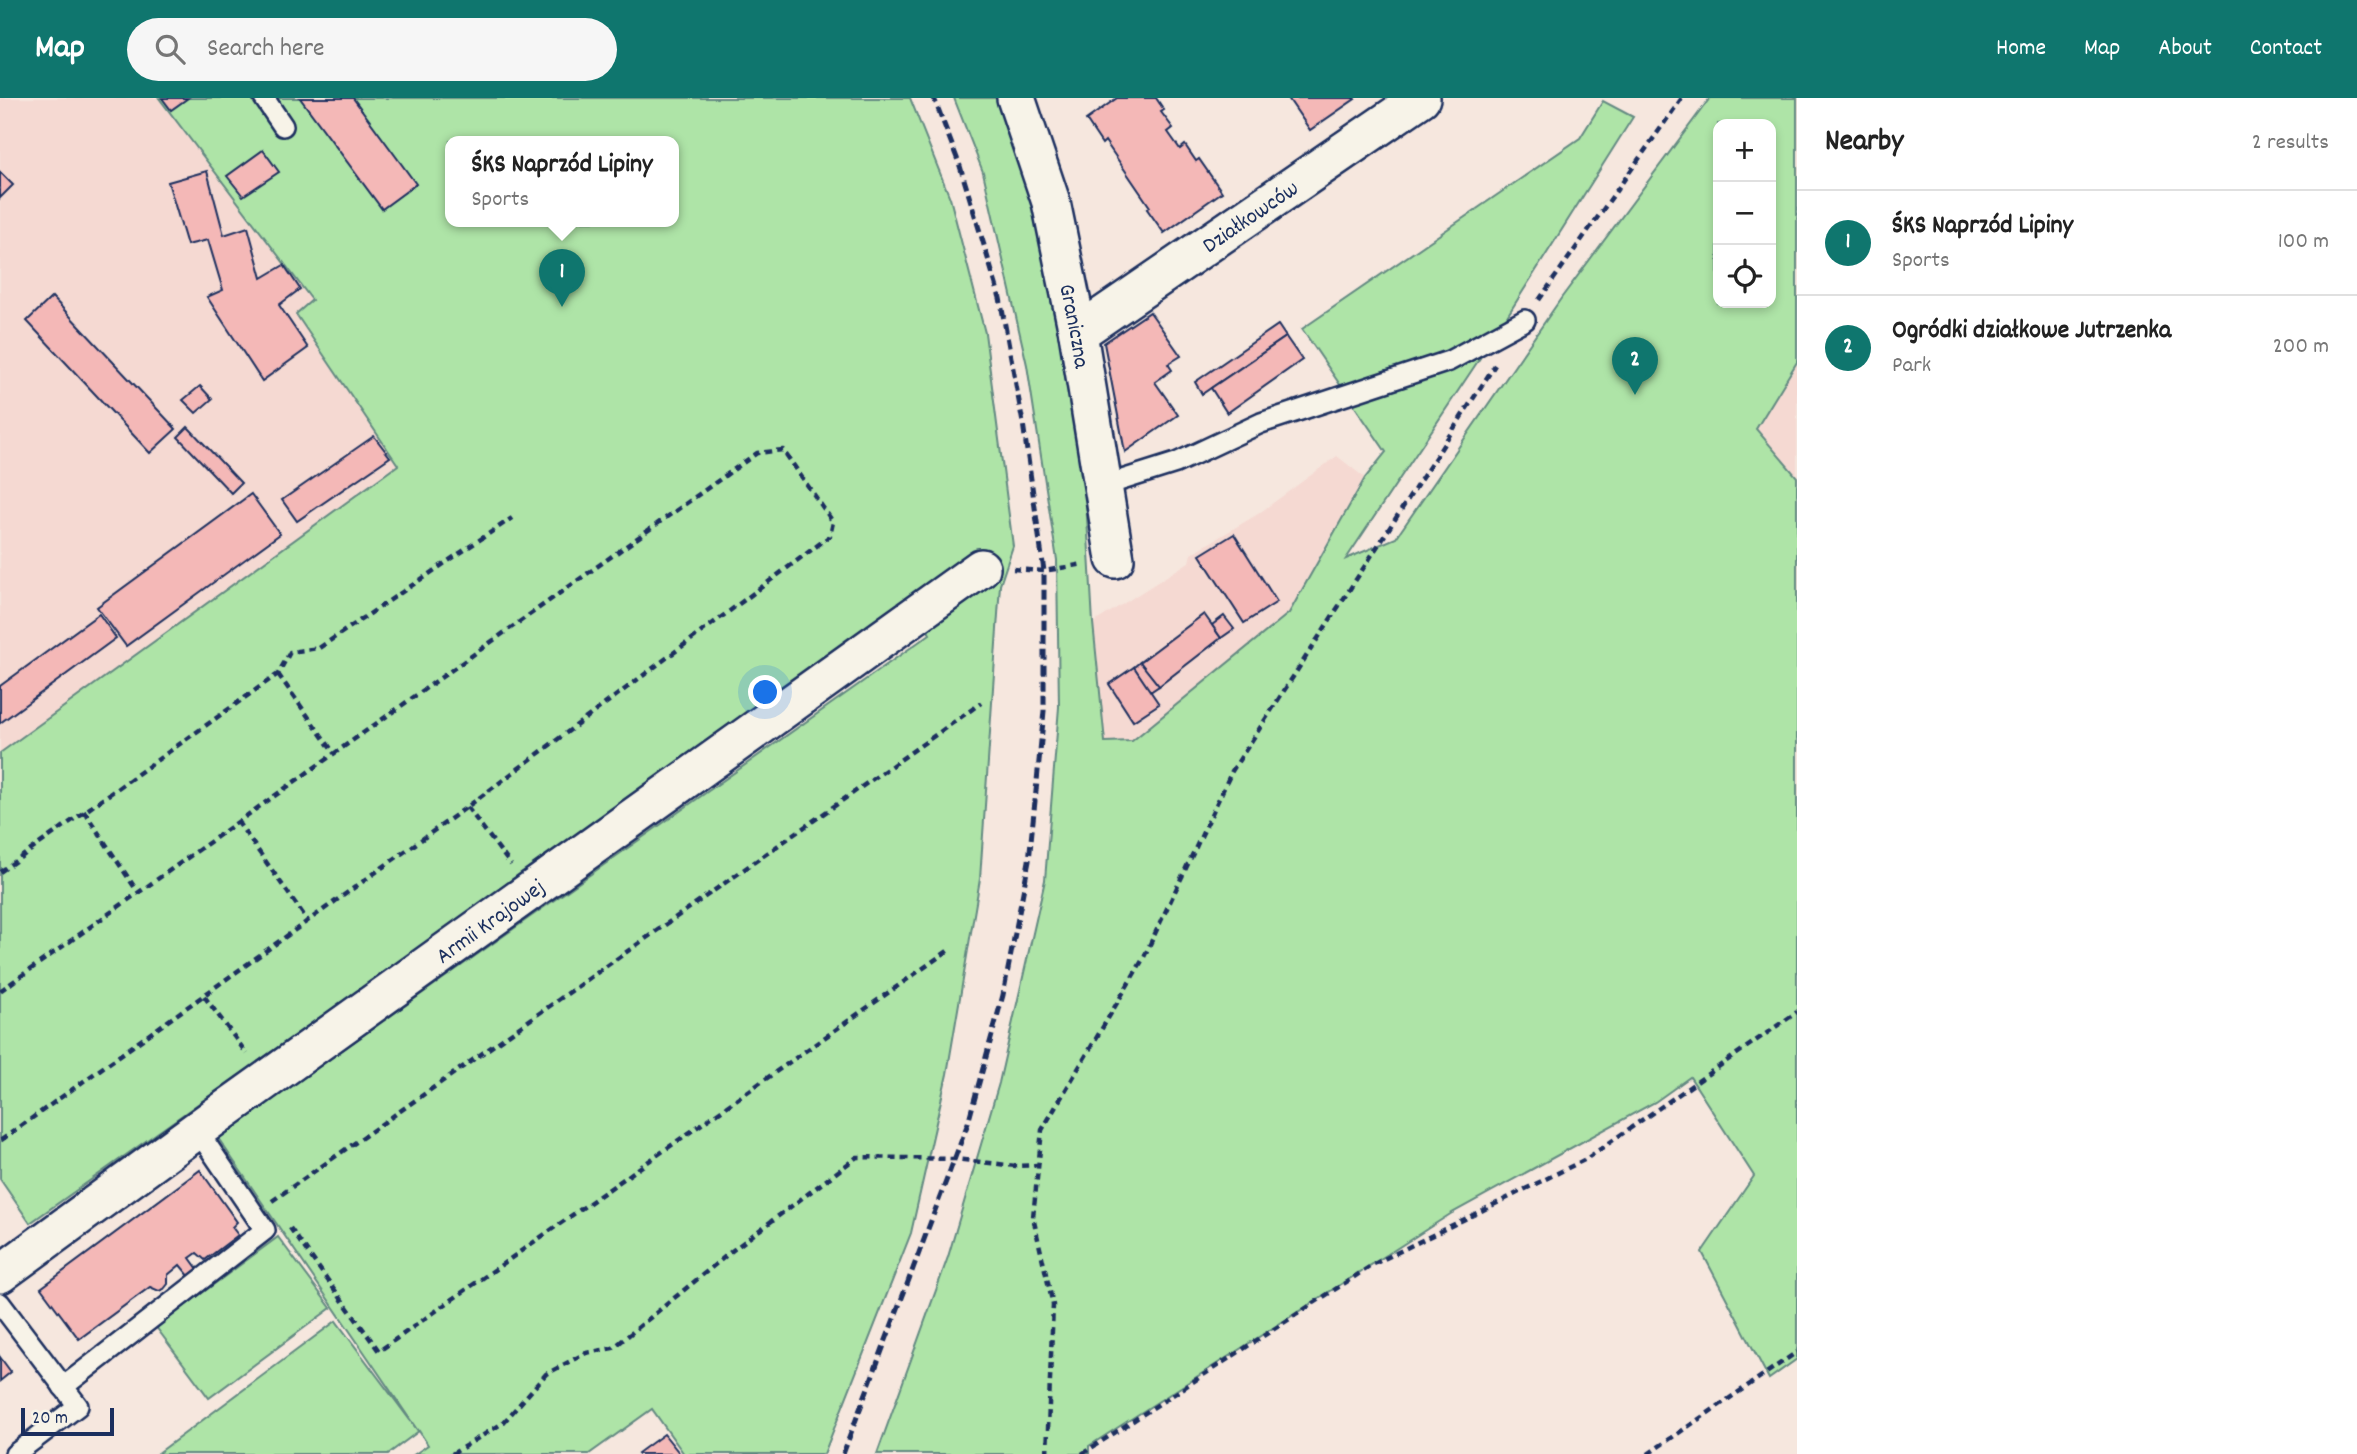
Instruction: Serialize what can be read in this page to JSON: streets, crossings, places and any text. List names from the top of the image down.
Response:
{
  "streets": {
    "street": ["Działkowców", "Graniczna", "Armii Krajowej"]
  },
  "crossings": [
    ["Działkowców", "Graniczna"]
  ],
  "scale_bar": "20 m",
  "page": {
    "header": "Map",
    "search": "Search here",
    "nav": [
      "Home",
      "Map",
      "About",
      "Contact"
    ],
    "heading": ["Nearby", "2 results"],
    "map_buttons": ["+", "−"],
    "popup": ["ŚKS Naprzód Lipiny", "Sports"],
    "list": [
      {
        "mark": "1",
        "name": "ŚKS Naprzód Lipiny",
        "note": "Sports",
        "value": "100 m"
      },
      {
        "mark": "2",
        "name": "Ogródki działkowe Jutrzenka",
        "note": "Park",
        "value": "200 m"
      }
    ],
    "pins": ["1", "2"],
    "scale": "20 m"
  }
}
